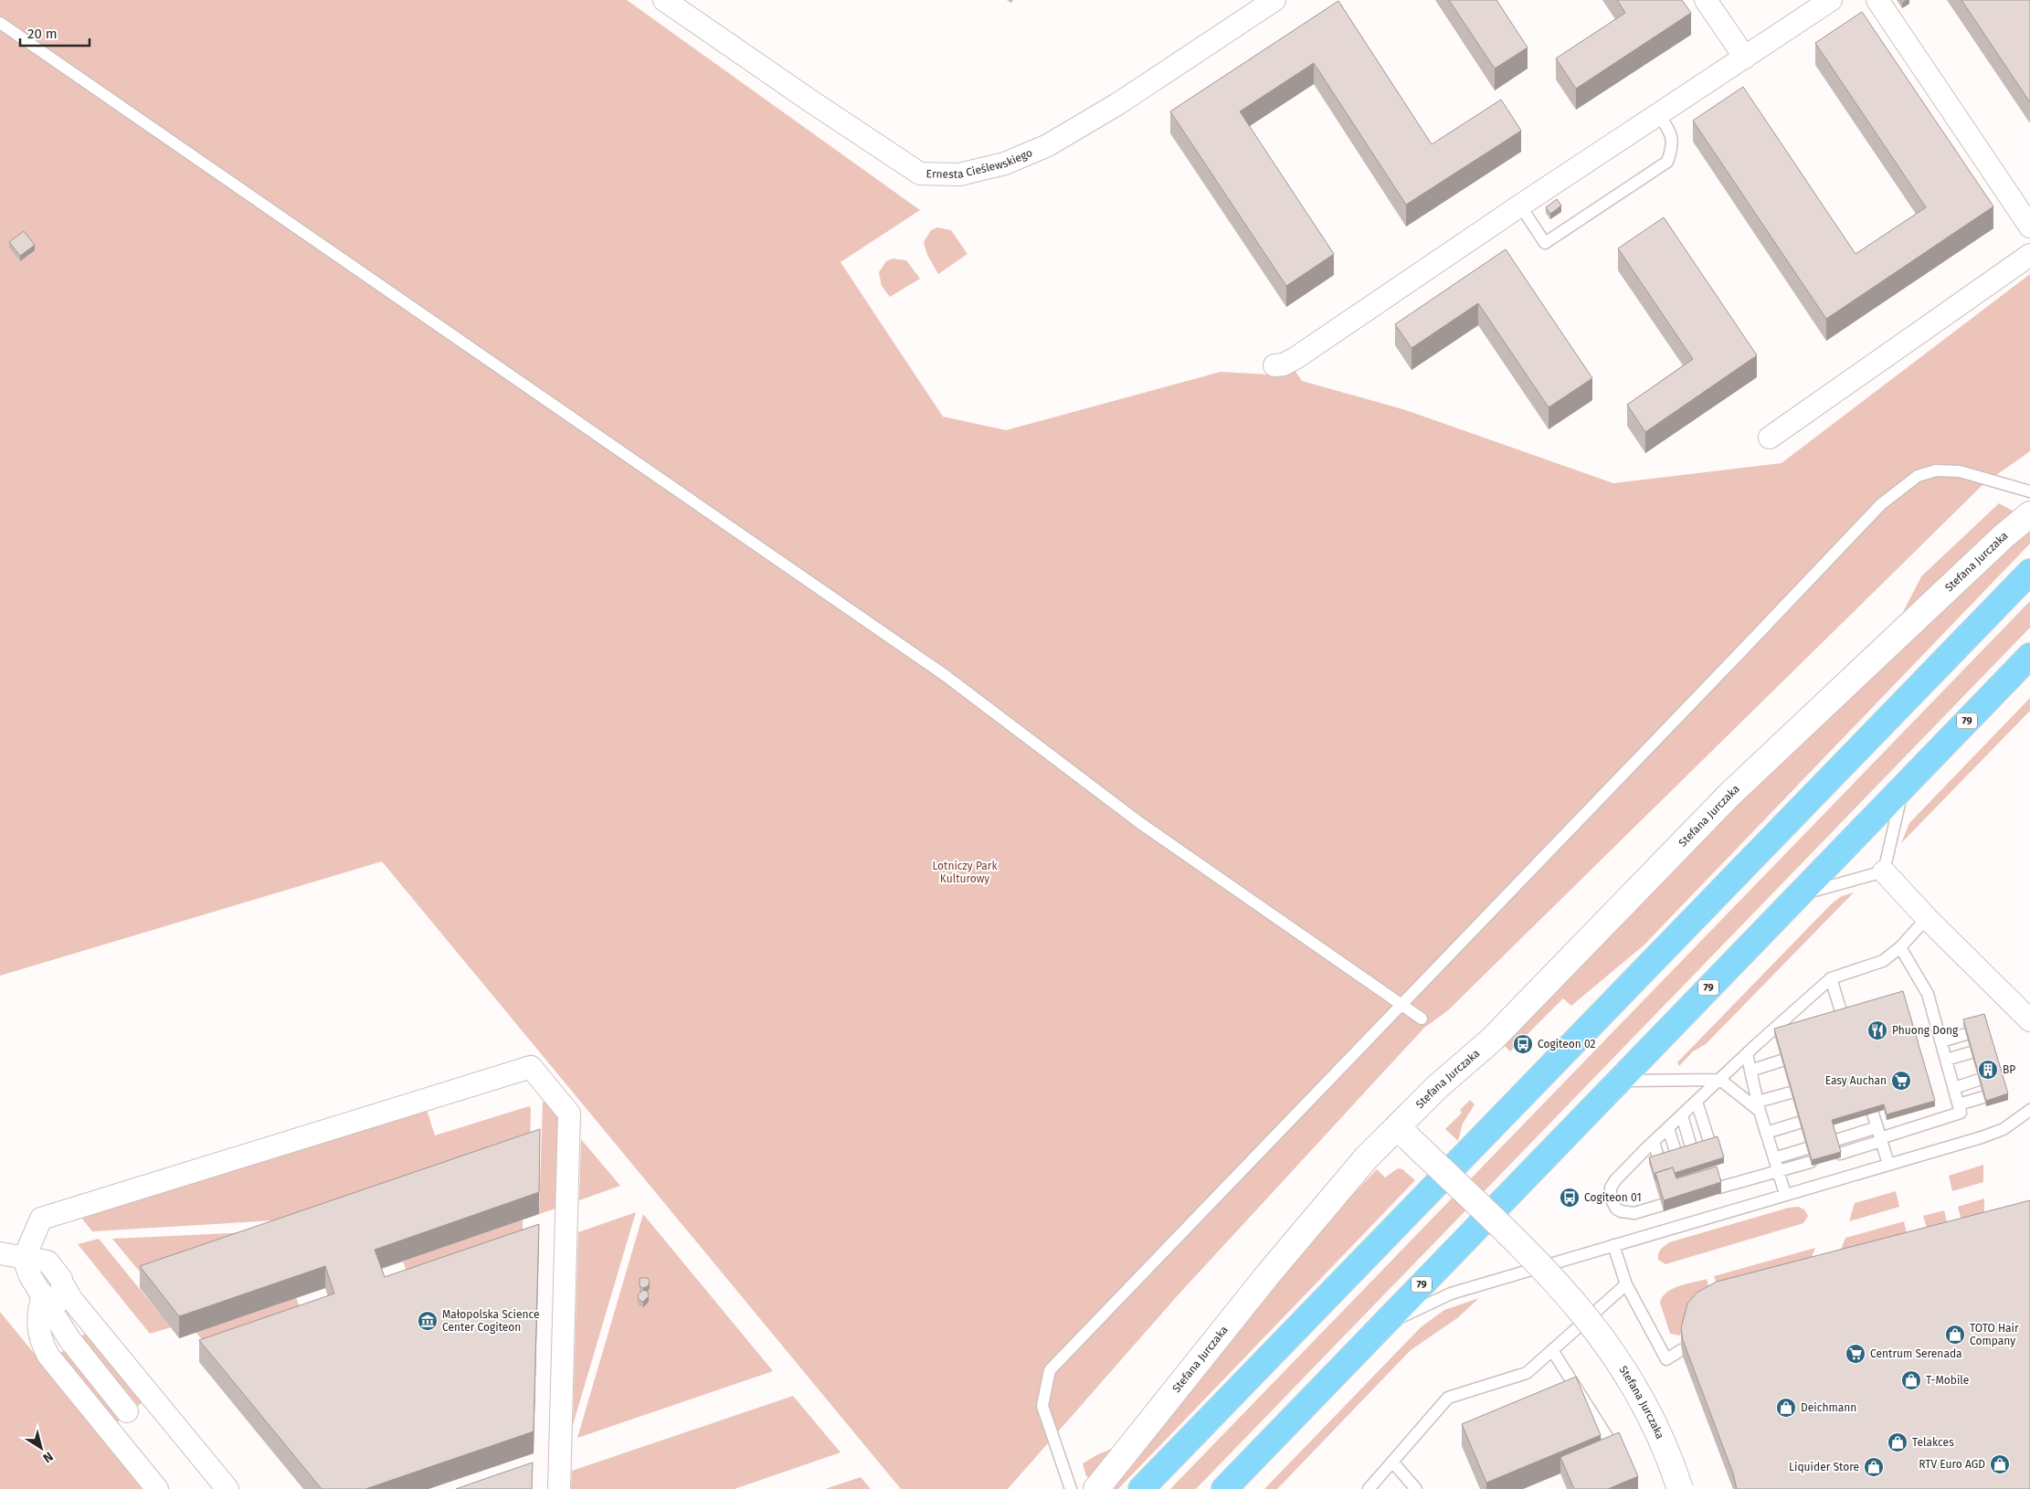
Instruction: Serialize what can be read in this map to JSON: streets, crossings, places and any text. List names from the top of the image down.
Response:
{
  "streets": {
    "main road": ["79"],
    "street": ["Ernesta Cieślewskiego", "Stefana Jurczaka"]
  },
  "parks": ["Lotniczy Park Kulturowy"],
  "places": {
    "restaurant": ["Phuong Dong"],
    "bus stop": ["Cogiteon 02", "Cogiteon 01"],
    "building": ["BP"],
    "supermarket": ["Easy Auchan", "Centrum Serenada"],
    "museum": ["Małopolska Science Center Cogiteon"],
    "shop": [
      "TOTO Hair Company",
      "T-Mobile",
      "Deichmann",
      "Telakces",
      "RTV Euro AGD",
      "Liquider Store"
    ]
  },
  "scale_bar": "20 m",
  "north": "bottom right"
}
